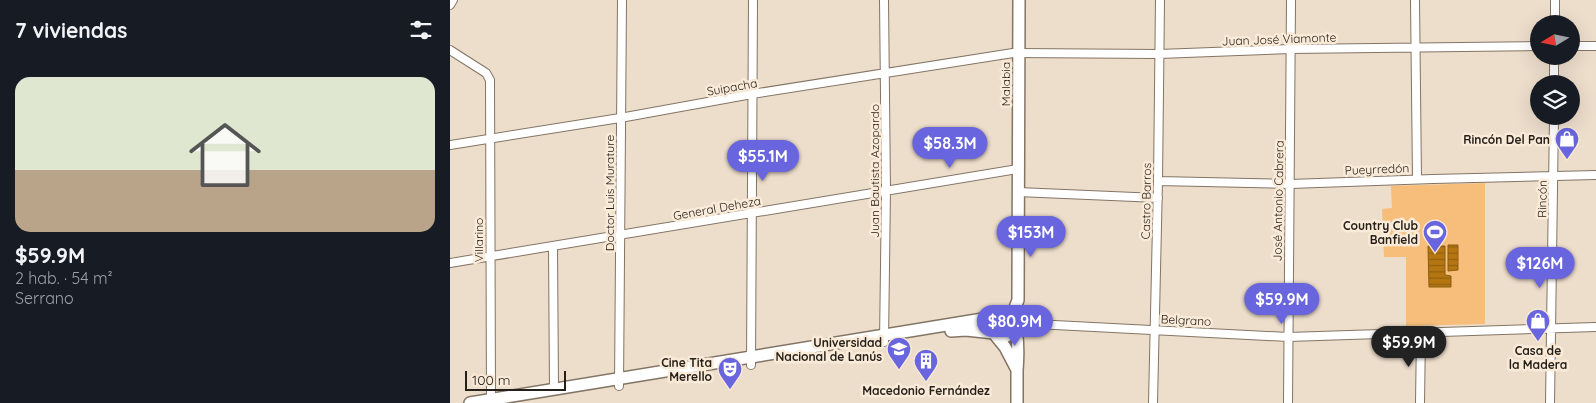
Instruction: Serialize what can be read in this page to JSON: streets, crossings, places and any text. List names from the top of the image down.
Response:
{
  "streets": {
    "main road": ["Malabia"],
    "street": [
      "Juan José Viamonte",
      "Suipacha",
      "Pueyrredón",
      "Juan Bautista Azopardo",
      "Doctor Luis Murature",
      "Rincón",
      "Castro Barros",
      "José Antonio Cabrera",
      "General Deheza",
      "Villarino",
      "Belgrano"
    ]
  },
  "crossings": [
    ["Juan José Viamonte", "Malabia"],
    ["Juan José Viamonte", "Suipacha"],
    ["Juan José Viamonte", "Castro Barros"],
    ["Juan José Viamonte", "José Antonio Cabrera"],
    ["Malabia", "Suipacha"],
    ["Malabia", "General Deheza"],
    ["Malabia", "Belgrano"],
    ["Suipacha", "Juan Bautista Azopardo"],
    ["Suipacha", "Doctor Luis Murature"],
    ["Suipacha", "Villarino"],
    ["Pueyrredón", "Rincón"],
    ["Pueyrredón", "Castro Barros"],
    ["Pueyrredón", "José Antonio Cabrera"],
    ["Juan Bautista Azopardo", "General Deheza"],
    ["Doctor Luis Murature", "General Deheza"],
    ["Rincón", "Belgrano"],
    ["Castro Barros", "Belgrano"],
    ["José Antonio Cabrera", "Belgrano"],
    ["General Deheza", "Villarino"]
  ],
  "places": {
    "shop": ["Rincón Del Pan", "Casa de la Madera"],
    "sports": ["Country Club Banfield"],
    "school or university": ["Universidad Nacional de Lanús"],
    "building": ["Macedonio Fernández"],
    "theatre": ["Cine Tita Merello"]
  },
  "scale_bar": "100 m",
  "north": "left",
  "page": {
    "heading": "7 viviendas",
    "list": [
      {
        "name": "$59.9M",
        "note": "2 hab. · 54 m² · Serrano"
      }
    ],
    "price": [
      "$58.3M",
      "$55.1M",
      "$153M",
      "$126M",
      "$59.9M",
      "$80.9M",
      "$59.9M"
    ],
    "scale": "100 m"
  }
}
